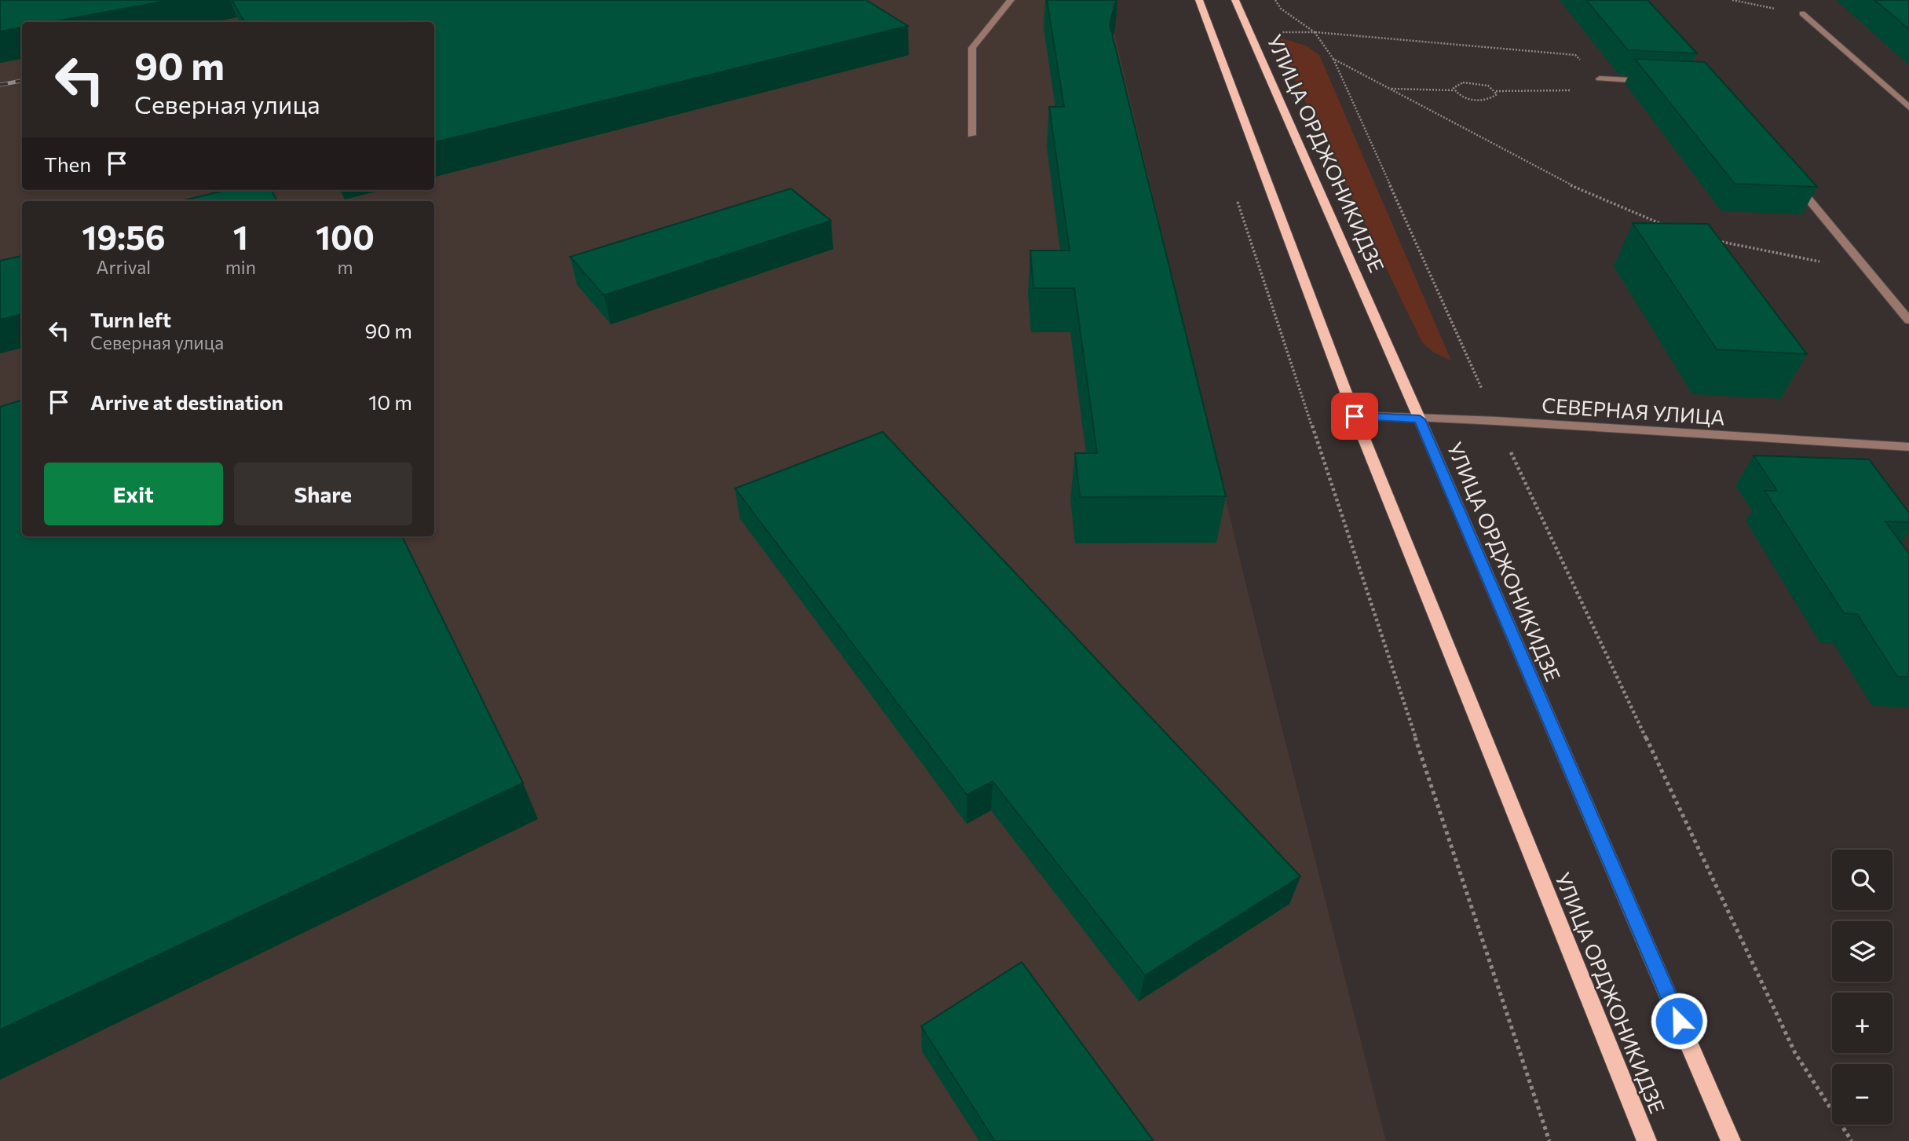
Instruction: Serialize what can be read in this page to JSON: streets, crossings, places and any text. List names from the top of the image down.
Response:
{
  "streets": {
    "main road": ["УЛИЦА ОРДЖОНИКИДЗЕ"],
    "street": ["СЕВЕРНАЯ УЛИЦА"]
  },
  "crossings": [
    ["УЛИЦА ОРДЖОНИКИДЗЕ", "СЕВЕРНАЯ УЛИЦА"]
  ],
  "page": {
    "turn": ["90 m", "Северная улица"],
    "then": "Then",
    "eta": [
      "19:56",
      "Arrival",
      "1",
      "min",
      "100",
      "m"
    ],
    "list": [
      {
        "name": "Turn left",
        "note": "Северная улица",
        "value": "90 m"
      },
      {
        "name": "Arrive at destination",
        "value": "10 m"
      }
    ],
    "buttons": ["Exit", "Share"],
    "map_buttons": ["+", "−"]
  }
}
